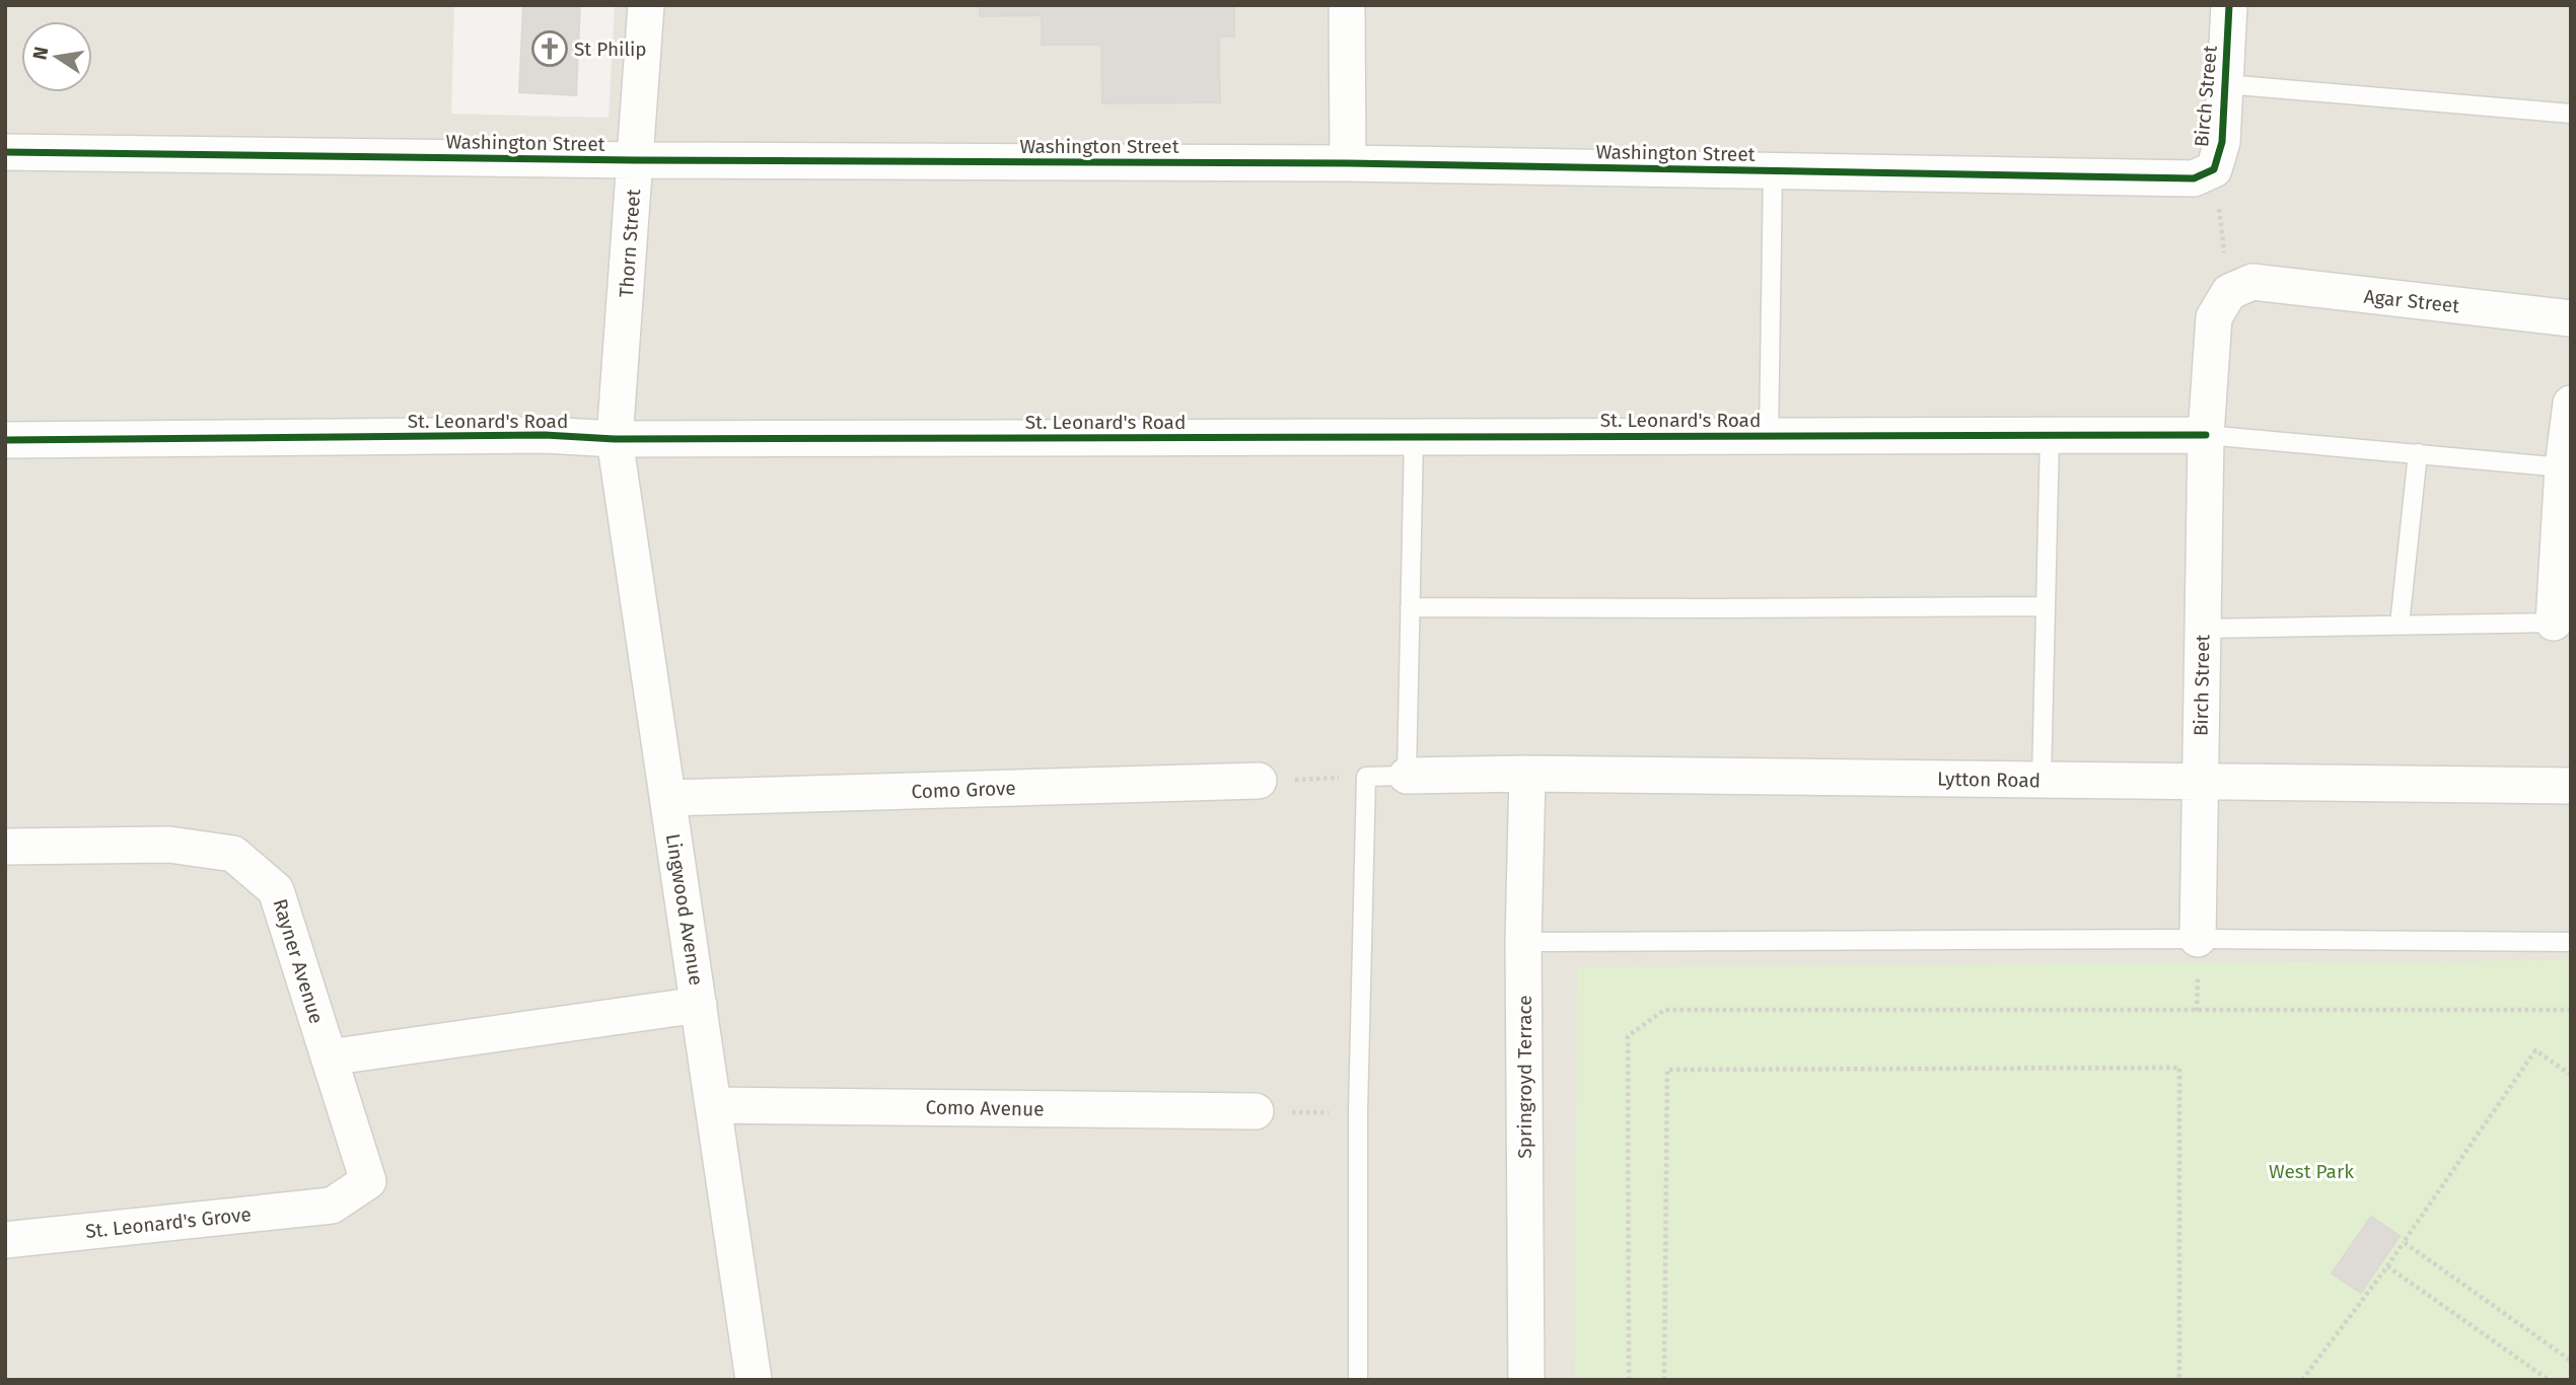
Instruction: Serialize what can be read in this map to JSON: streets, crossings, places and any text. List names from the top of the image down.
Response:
{
  "streets": {
    "street": [
      "Birch Street",
      "Washington Street",
      "Thorn Street",
      "Agar Street",
      "St. Leonard's Road",
      "Lytton Road",
      "Como Grove",
      "Lingwood Avenue",
      "Rayner Avenue",
      "Springroyd Terrace",
      "Como Avenue",
      "St. Leonard's Grove"
    ]
  },
  "crossings": [
    ["Birch Street", "Washington Street"],
    ["Birch Street", "Agar Street"],
    ["Birch Street", "St. Leonard's Road"],
    ["Birch Street", "Lytton Road"],
    ["Washington Street", "Thorn Street"],
    ["Thorn Street", "St. Leonard's Road"],
    ["Thorn Street", "Lingwood Avenue"],
    ["St. Leonard's Road", "Lingwood Avenue"],
    ["Lytton Road", "Springroyd Terrace"],
    ["Como Grove", "Lingwood Avenue"],
    ["Lingwood Avenue", "Como Avenue"],
    ["Rayner Avenue", "St. Leonard's Grove"]
  ],
  "parks": ["West Park"],
  "places": {
    "church": ["St Philip"]
  },
  "north": "left"
}
